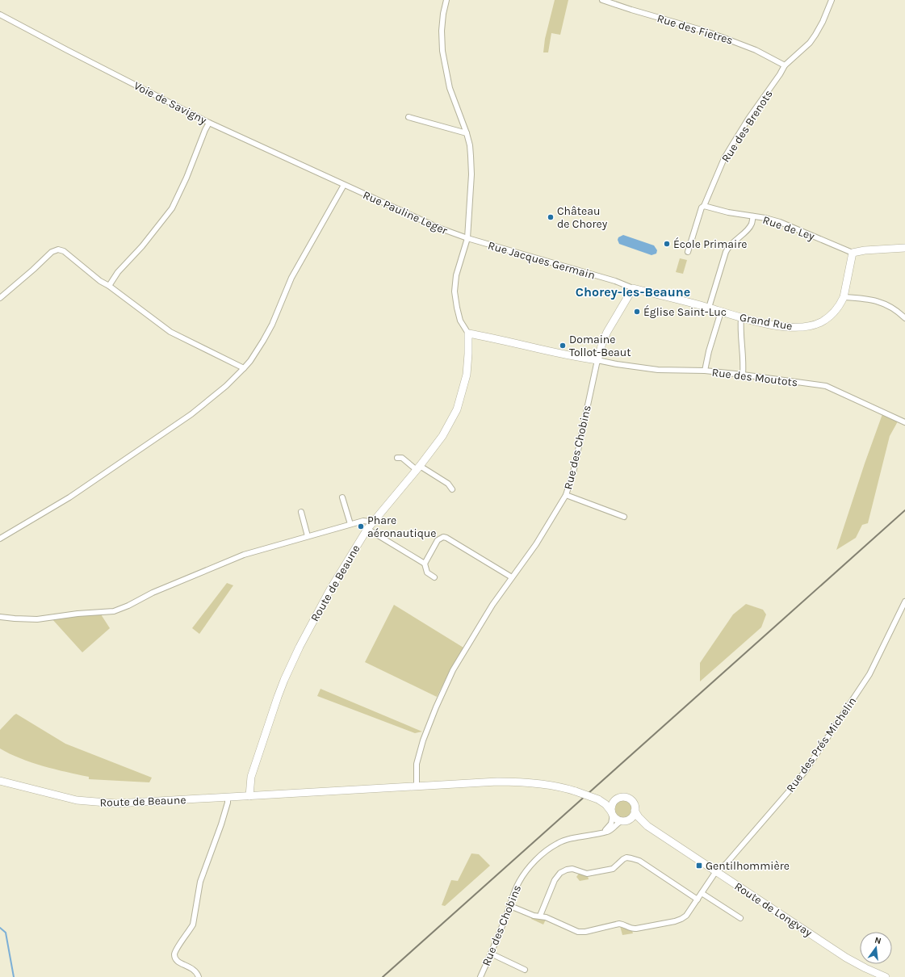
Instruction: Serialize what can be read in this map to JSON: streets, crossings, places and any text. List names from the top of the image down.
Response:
{
  "streets": {
    "street": [
      "Rue des Fietres",
      "Voie de Savigny",
      "Rue des Brenots",
      "Rue Pauline Leger",
      "Rue de Ley",
      "Rue Jacques Germain",
      "Grand Rue",
      "Rue des Moutots",
      "Rue des Chobins",
      "Route de Beaune",
      "Rue des Prés Michelin",
      "Route de Longvay"
    ]
  },
  "crossings": [
    ["Rue des Fietres", "Rue des Brenots"],
    ["Voie de Savigny", "Rue Pauline Leger"],
    ["Rue des Brenots", "Rue de Ley"],
    ["Rue Pauline Leger", "Rue Jacques Germain"],
    ["Rue de Ley", "Grand Rue"],
    ["Rue Jacques Germain", "Grand Rue"],
    ["Rue des Moutots", "Rue des Chobins"],
    ["Rue des Chobins", "Route de Beaune"],
    ["Rue des Chobins", "Rue des Prés Michelin"],
    ["Rue des Prés Michelin", "Route de Longvay"]
  ],
  "districts": ["Chorey-les-Beaune"],
  "places": {
    "other": [
      "Château de Chorey",
      "École Primaire",
      "Église Saint-Luc",
      "Domaine Tollot-Beaut",
      "Phare aéronautique"
    ],
    "transit": ["Gentilhommière"]
  },
  "north": "top"
}
